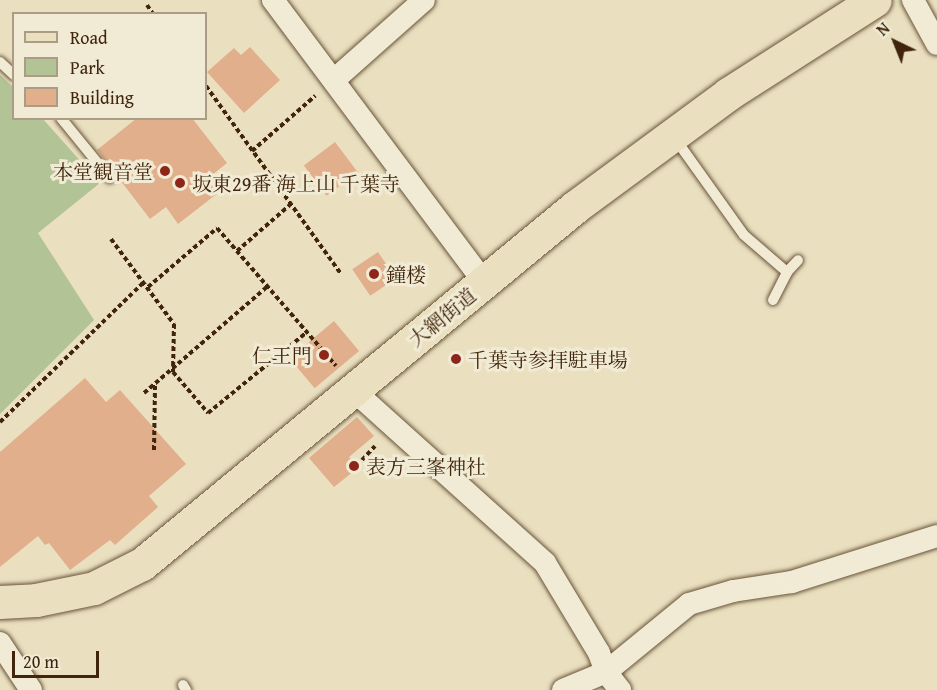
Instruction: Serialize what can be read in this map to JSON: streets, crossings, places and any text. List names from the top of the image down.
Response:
{
  "streets": {
    "main road": ["大網街道"]
  },
  "places": [
    "本堂観音堂",
    "坂東29番 海上山 千葉寺",
    "鐘楼",
    "仁王門",
    "千葉寺参拝駐車場",
    "表方三峯神社"
  ],
  "legend": ["Road", "Park", "Building"],
  "scale_bar": "20 m",
  "north": "top left"
}
